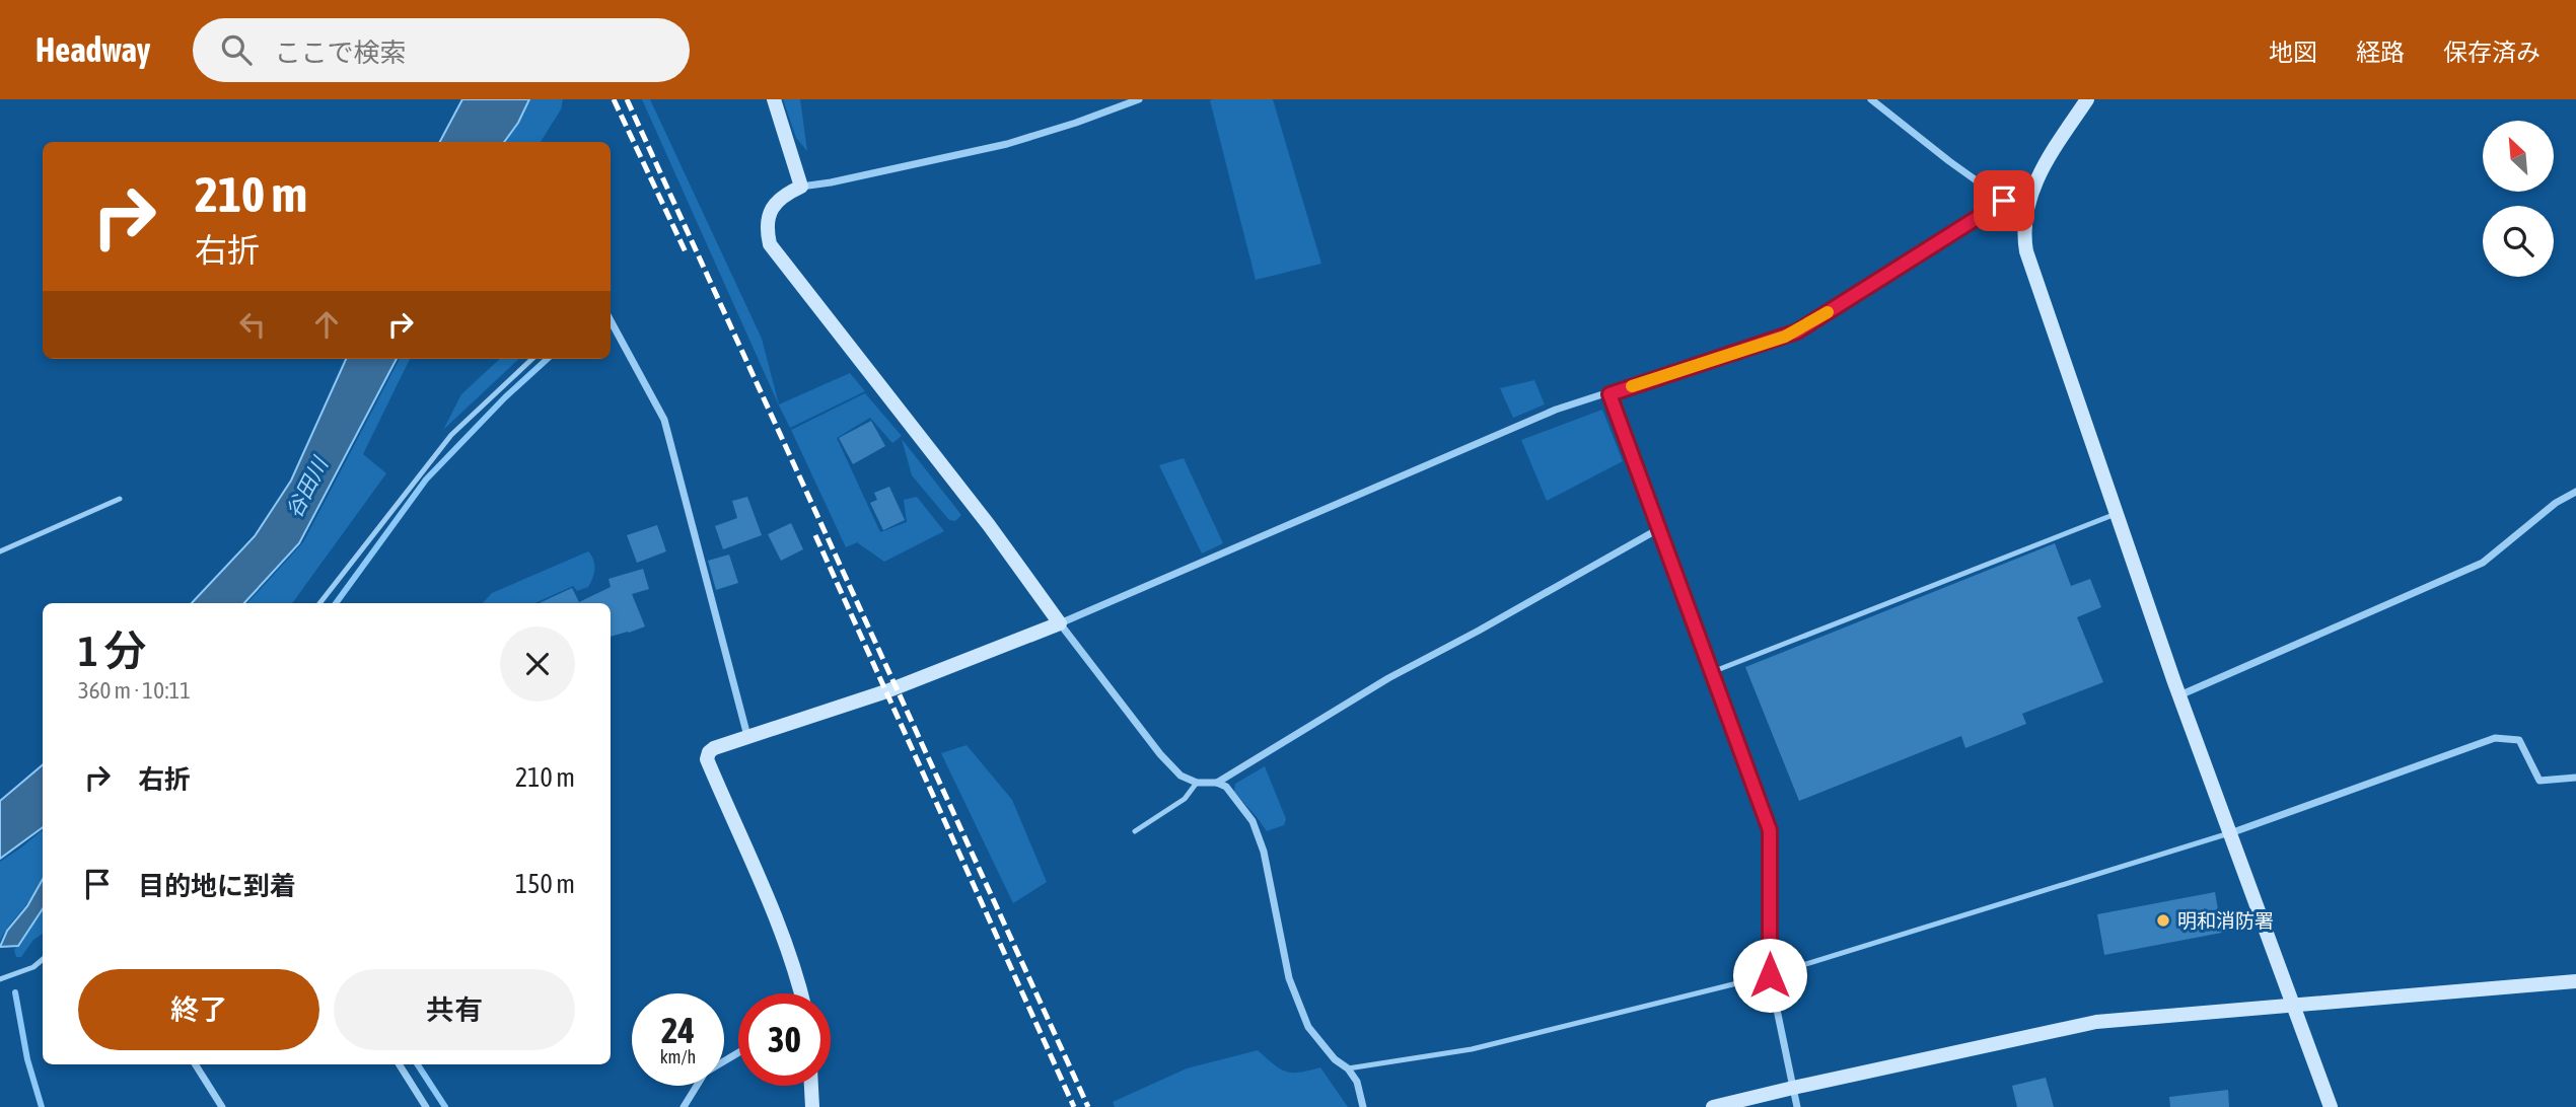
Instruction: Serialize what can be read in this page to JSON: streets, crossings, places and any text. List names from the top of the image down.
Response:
{
  "water": ["谷田川"],
  "places": ["明和消防署"],
  "north": "top left",
  "page": {
    "header": "Headway",
    "search": "ここで検索",
    "nav": ["地図", "経路", "保存済み"],
    "turn": ["210 m", "右折"],
    "heading": ["1 分", "360 m · 10:11"],
    "list": [
      {
        "name": "右折",
        "value": "210 m"
      },
      {
        "name": "目的地に到着",
        "value": "150 m"
      }
    ],
    "buttons": ["終了", "共有"],
    "speed": "24 km/h",
    "limit": "30"
  }
}
